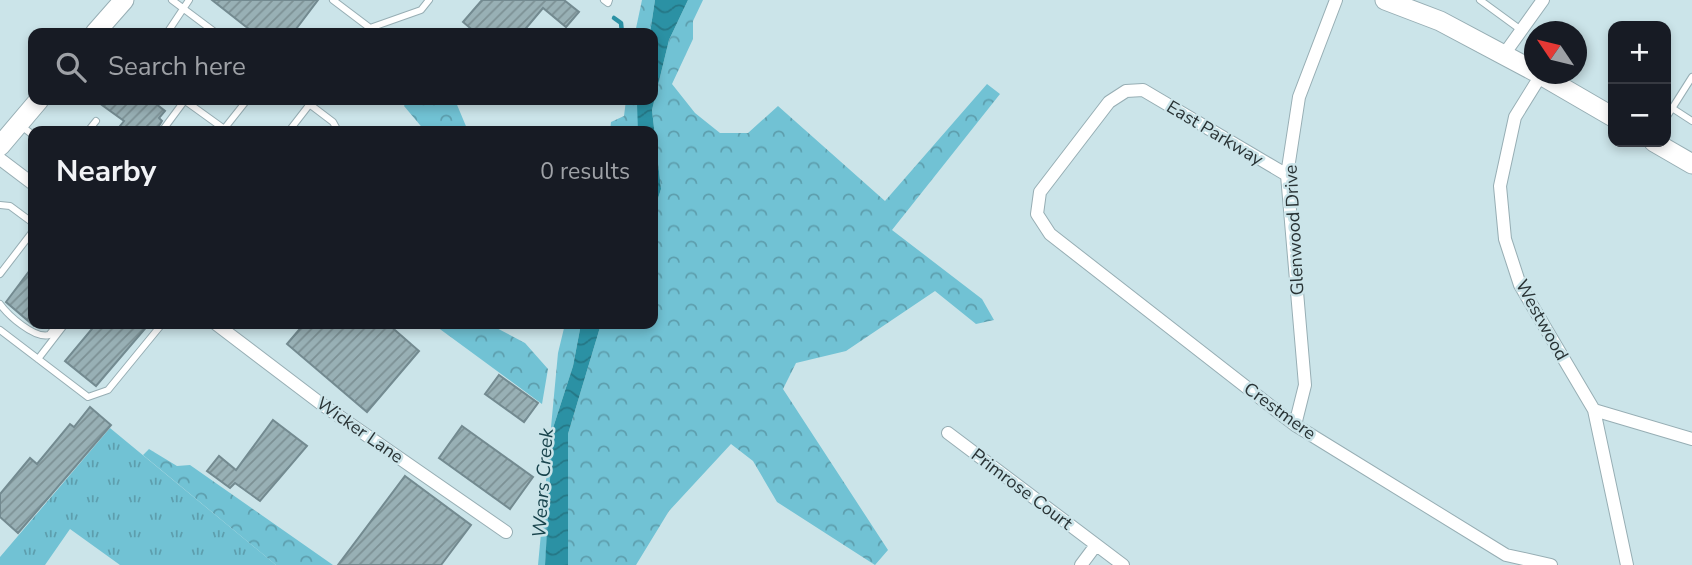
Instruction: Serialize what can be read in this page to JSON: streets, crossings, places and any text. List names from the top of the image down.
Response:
{
  "streets": {
    "street": [
      "East Parkway",
      "Glenwood Drive",
      "Westwood",
      "Crestmere",
      "Wicker Lane",
      "Primrose Court"
    ]
  },
  "crossings": [
    ["East Parkway", "Glenwood Drive"],
    ["East Parkway", "Crestmere"],
    ["Glenwood Drive", "Crestmere"]
  ],
  "water": ["Wears Creek"],
  "north": "top left",
  "page": {
    "map_buttons": ["+", "−"],
    "search": "Search here",
    "heading": ["Nearby", "0 results"]
  }
}
